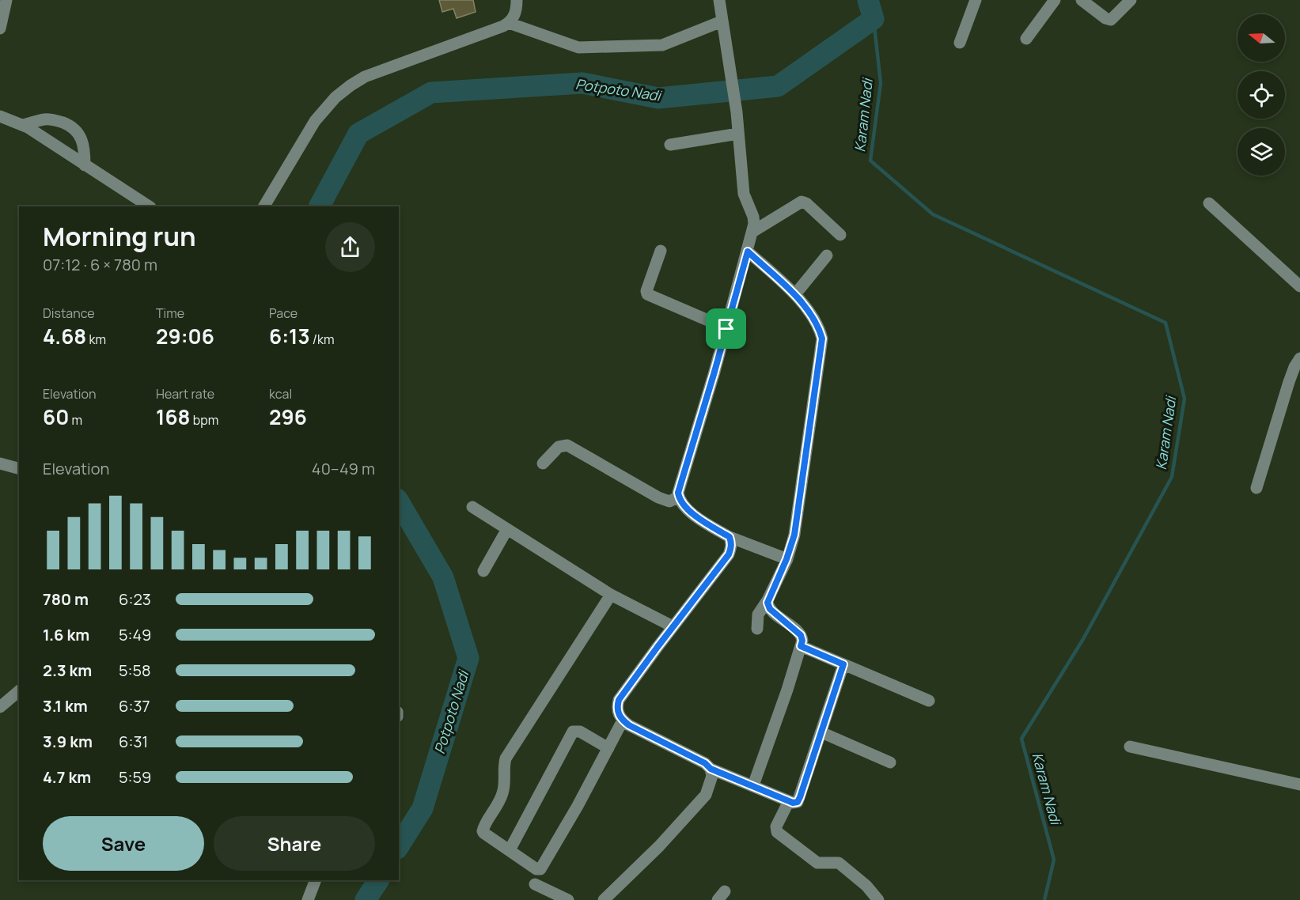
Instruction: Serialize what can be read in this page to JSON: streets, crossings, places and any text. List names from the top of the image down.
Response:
{
  "water": ["Potpoto Nadi", "Karam Nadi"],
  "north": "left",
  "page": {
    "heading": ["Morning run", "07:12 · 6 × 780 m"],
    "stats": [
      ["Distance", "4.68 km"],
      ["Time", "29:06"],
      ["Pace", "6:13 /km"],
      ["Elevation", "60 m"],
      ["Heart rate", "168 bpm"],
      ["kcal", "296"]
    ],
    "chart": ["Elevation", "40–49 m"],
    "list": [
      {
        "name": "780 m",
        "note": "6:23"
      },
      {
        "name": "1.6 km",
        "note": "5:49"
      },
      {
        "name": "2.3 km",
        "note": "5:58"
      },
      {
        "name": "3.1 km",
        "note": "6:37"
      },
      {
        "name": "3.9 km",
        "note": "6:31"
      },
      {
        "name": "4.7 km",
        "note": "5:59"
      }
    ],
    "buttons": ["Save", "Share"]
  }
}
